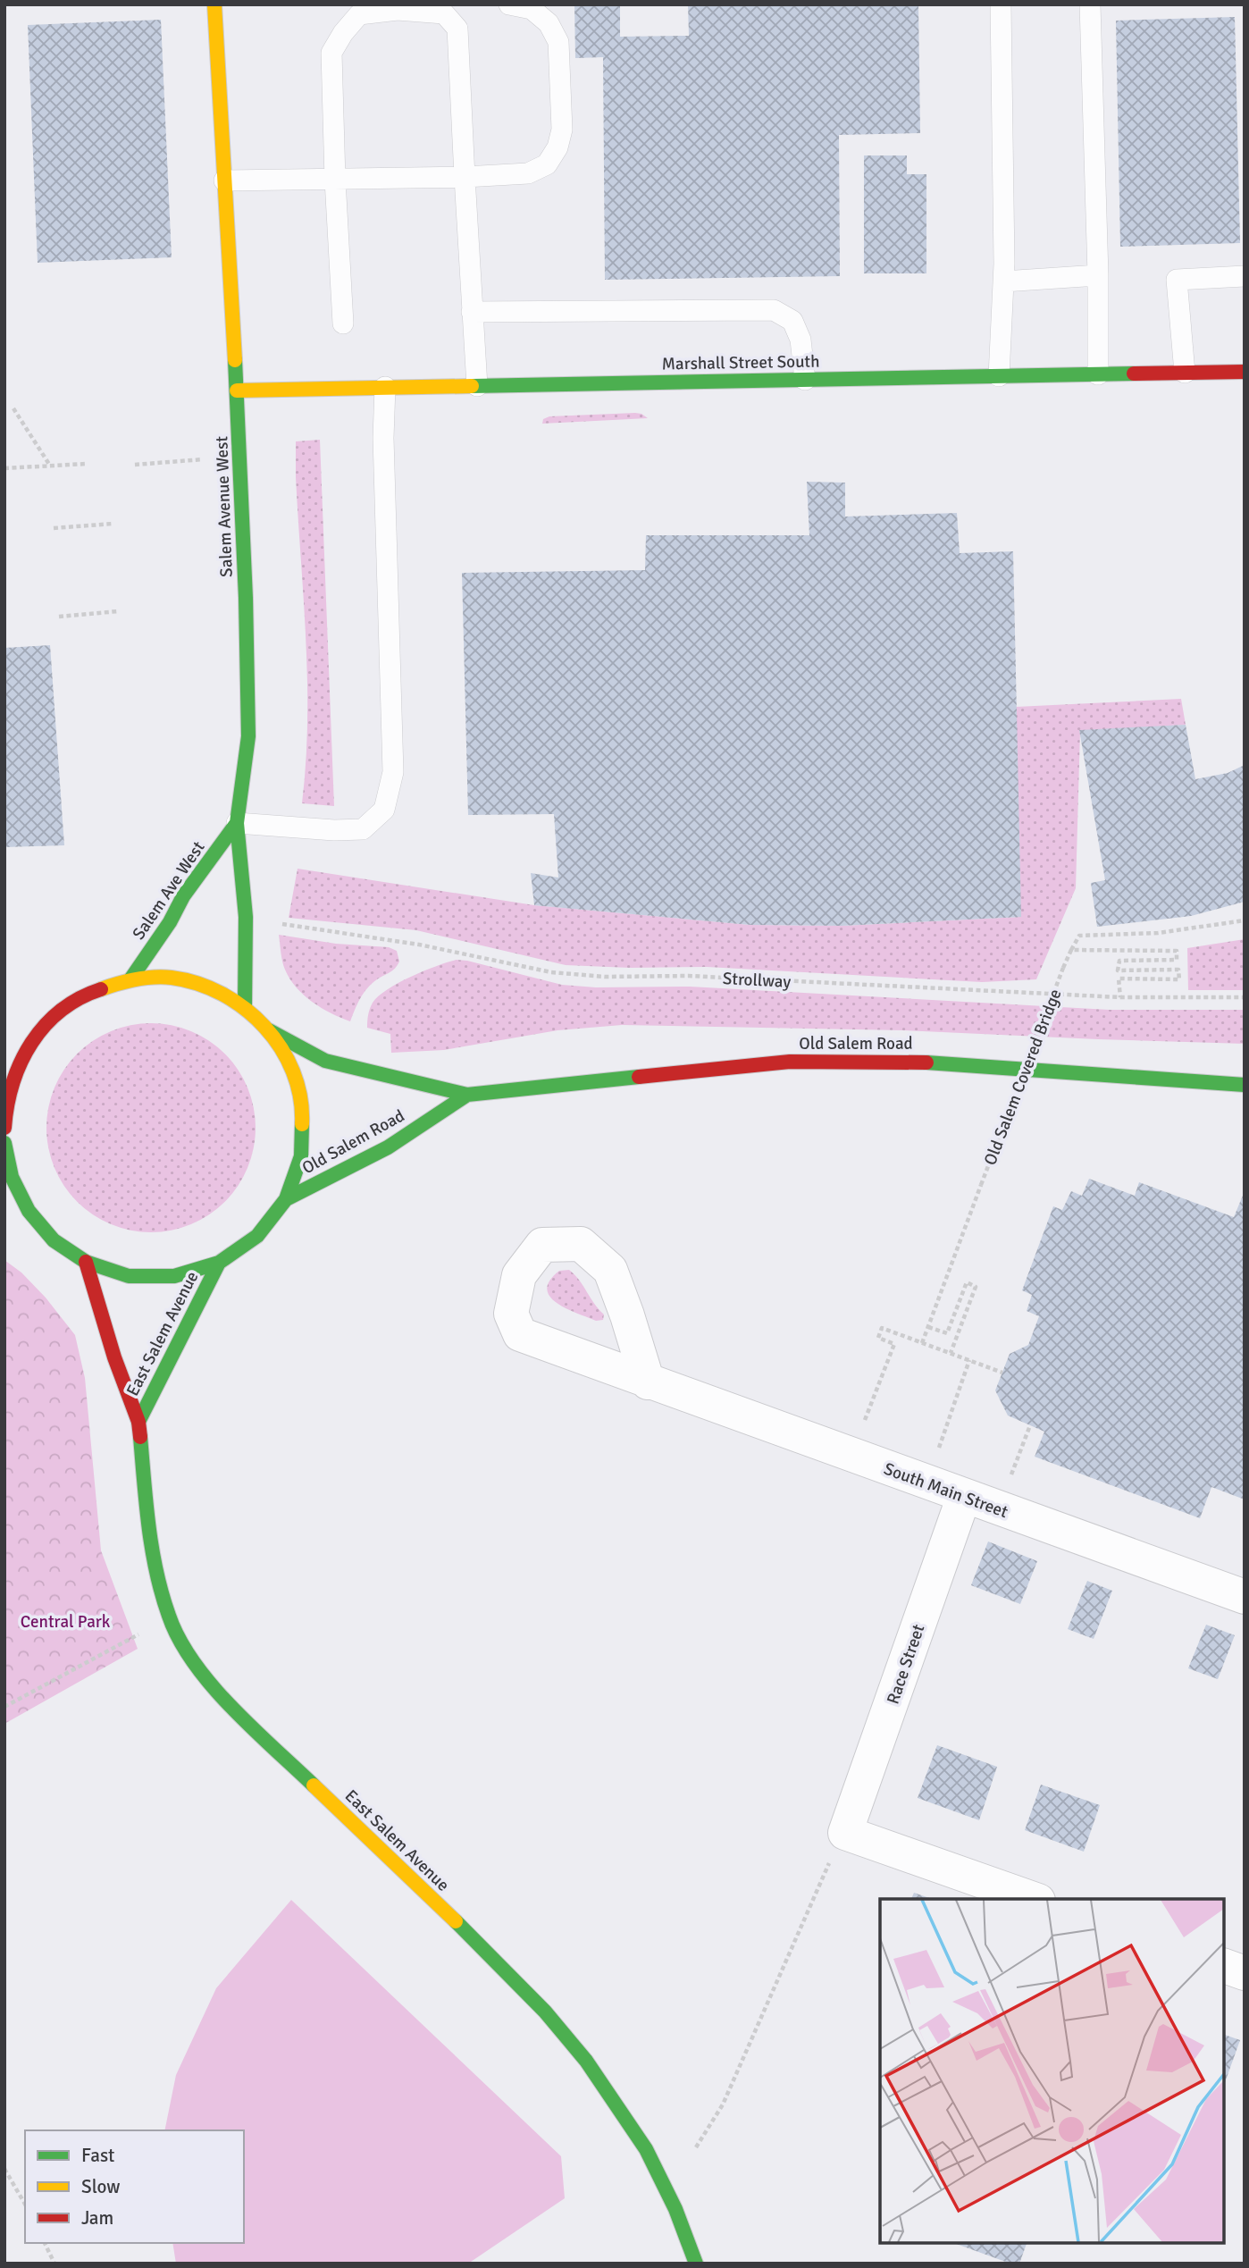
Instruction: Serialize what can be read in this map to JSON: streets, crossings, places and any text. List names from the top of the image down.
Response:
{
  "streets": {
    "main road": [
      "Marshall Street South",
      "Salem Avenue West",
      "Salem Ave West",
      "Old Salem Road",
      "East Salem Avenue"
    ],
    "street": ["South Main Street", "Race Street"],
    "path": ["Strollway", "Old Salem Covered Bridge"]
  },
  "crossings": [
    ["Marshall Street South", "Salem Avenue West"],
    ["Salem Avenue West", "Salem Ave West"],
    ["South Main Street", "Race Street"]
  ],
  "parks": ["Central Park"],
  "legend": ["Fast", "Slow", "Jam"]
}
